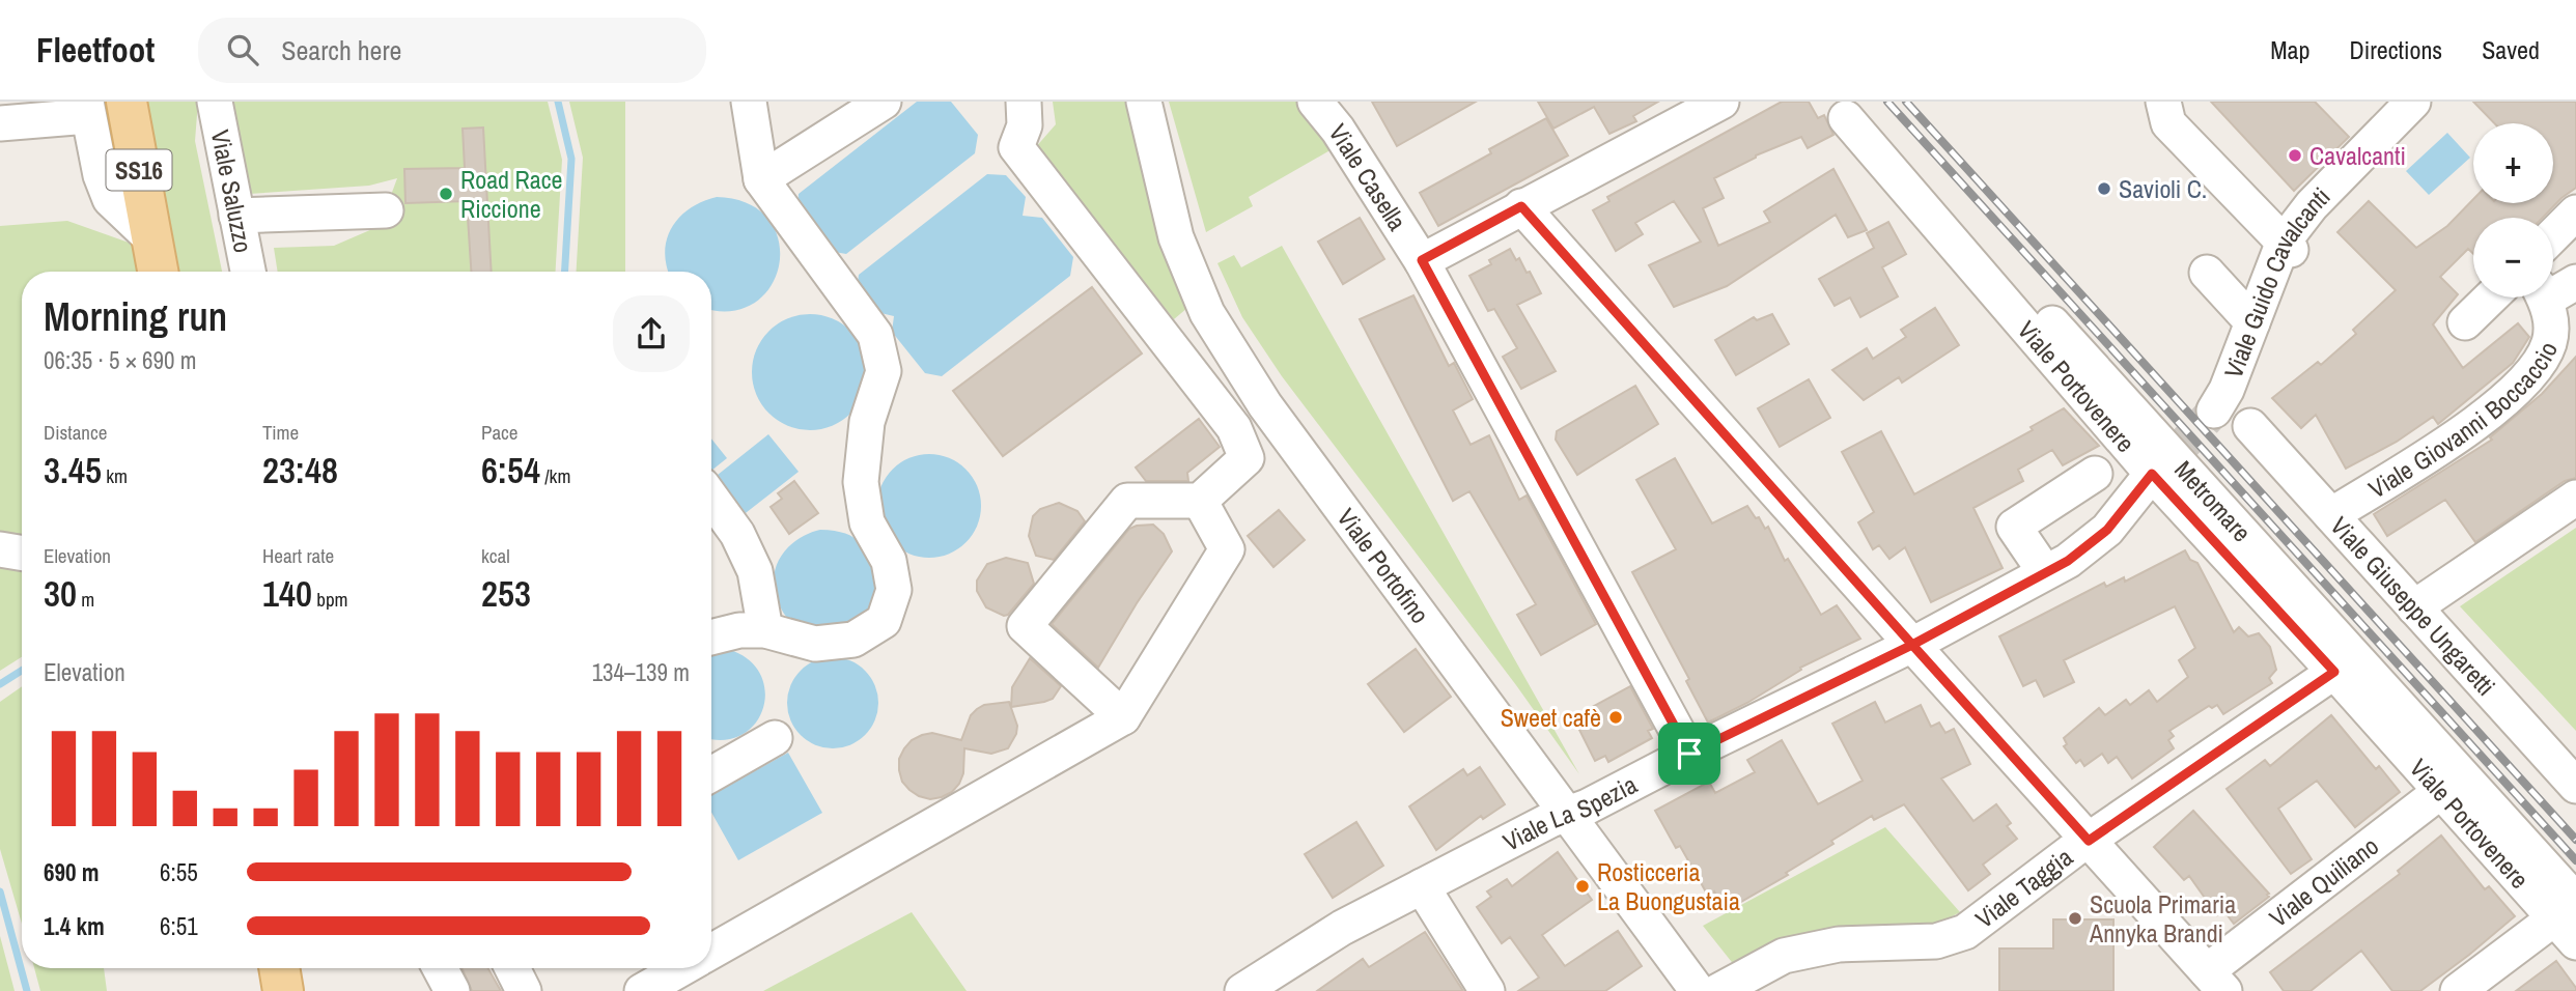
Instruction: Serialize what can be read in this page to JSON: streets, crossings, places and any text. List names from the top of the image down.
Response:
{
  "streets": {
    "main road": ["SS16"],
    "street": [
      "Viale Casella",
      "Viale Saluzzo",
      "Viale Guido Cavalcanti",
      "Viale Portovenere",
      "Viale Giovanni Boccaccio",
      "Metromare",
      "Viale Portofino",
      "Viale Giuseppe Ungaretti",
      "Viale La Spezia",
      "Viale Quiliano",
      "Viale Taggia"
    ]
  },
  "crossings": [
    ["Viale Casella", "Viale La Spezia"],
    ["Viale Portovenere", "Metromare"],
    ["Viale Portovenere", "Viale La Spezia"],
    ["Viale Portovenere", "Viale Quiliano"],
    ["Viale Portovenere", "Viale Taggia"],
    ["Viale Giovanni Boccaccio", "Viale Giuseppe Ungaretti"],
    ["Viale Portofino", "Viale La Spezia"]
  ],
  "places": [
    "Cavalcanti",
    "Savioli C.",
    "Road Race Riccione",
    "Sweet cafè",
    "Rosticceria La Buongustaia",
    "Scuola Primaria Annyka Brandi"
  ],
  "page": {
    "header": "Fleetfoot",
    "search": "Search here",
    "nav": ["Map", "Directions", "Saved"],
    "map_buttons": ["+", "−"],
    "heading": ["Morning run", "06:35 · 5 × 690 m"],
    "stats": [
      ["Distance", "3.45 km"],
      ["Time", "23:48"],
      ["Pace", "6:54 /km"],
      ["Elevation", "30 m"],
      ["Heart rate", "140 bpm"],
      ["kcal", "253"]
    ],
    "chart": ["Elevation", "134–139 m"],
    "list": [
      {
        "name": "690 m",
        "note": "6:55"
      },
      {
        "name": "1.4 km",
        "note": "6:51"
      }
    ]
  }
}
